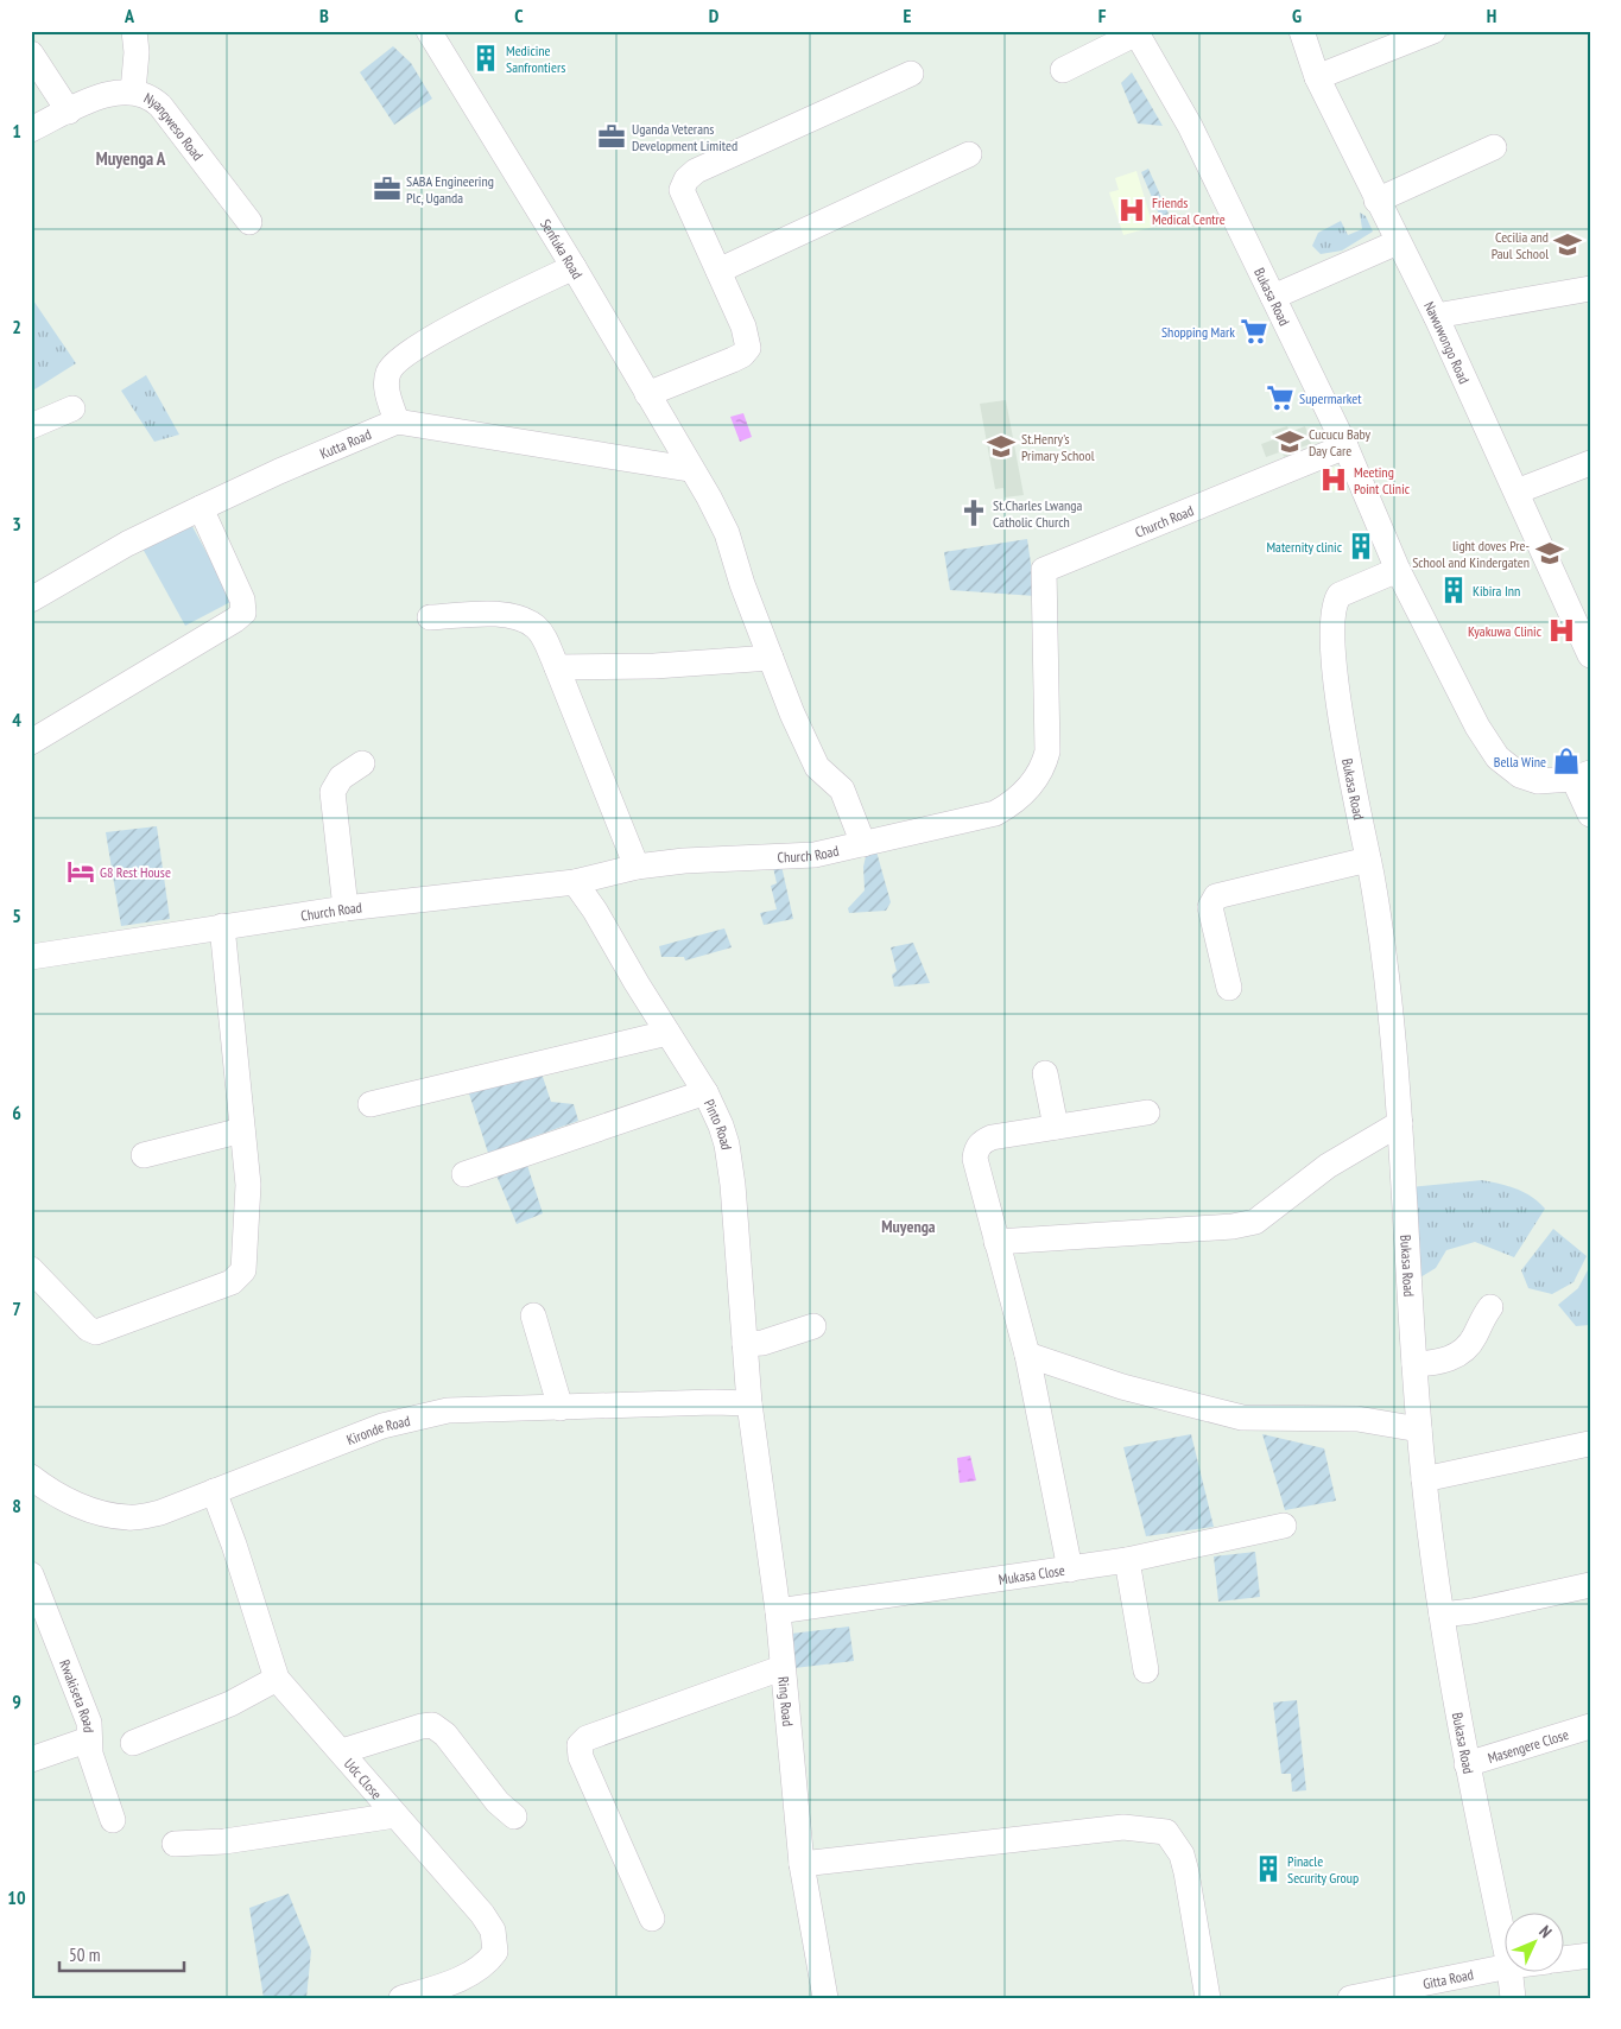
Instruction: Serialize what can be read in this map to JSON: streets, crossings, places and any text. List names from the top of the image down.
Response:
{
  "streets": {
    "street": [
      "Nyangweso Road",
      "Senfuka Road",
      "Bukasa Road",
      "Nawuwongo Road",
      "Kutta Road",
      "Church Road",
      "Pinto Road",
      "Kironde Road",
      "Mukasa Close",
      "Rwakiseta Road",
      "Ring Road",
      "Masengere Close",
      "Udc Close",
      "Gitta Road"
    ]
  },
  "crossings": [
    ["Senfuka Road", "Church Road"],
    ["Bukasa Road", "Church Road"],
    ["Bukasa Road", "Masengere Close"],
    ["Church Road", "Pinto Road"],
    ["Pinto Road", "Kironde Road"],
    ["Pinto Road", "Ring Road"],
    ["Kironde Road", "Ring Road"],
    ["Kironde Road", "Udc Close"],
    ["Mukasa Close", "Ring Road"]
  ],
  "districts": ["Muyenga A", "Muyenga"],
  "places": {
    "building": [
      "Medicine Sanfrontiers",
      "Maternity clinic",
      "Kibira Inn",
      "Pinacle Security Group"
    ],
    "office": ["Uganda Veterans Development Limited", "SABA Engineering Plc, Uganda"],
    "hospital": ["Friends Medical Centre", "Meeting Point Clinic", "Kyakuwa Clinic"],
    "school or university": [
      "Cecilia and Paul School",
      "Cucucu Baby Day Care",
      "St.Henry's Primary School",
      "light doves Pre- School and Kindergaten"
    ],
    "supermarket": ["Shopping Mark", "Supermarket"],
    "church": ["St.Charles Lwanga Catholic Church"],
    "shop": ["Bella Wine"],
    "hotel": ["G8 Rest House"]
  },
  "scale_bar": "50 m",
  "north": "top right",
  "grid": {
    "columns": [
      "A",
      "B",
      "C",
      "D",
      "E",
      "F",
      "G",
      "H"
    ],
    "rows": [
      "1",
      "2",
      "3",
      "4",
      "5",
      "6",
      "7",
      "8",
      "9",
      "10"
    ]
  }
}
